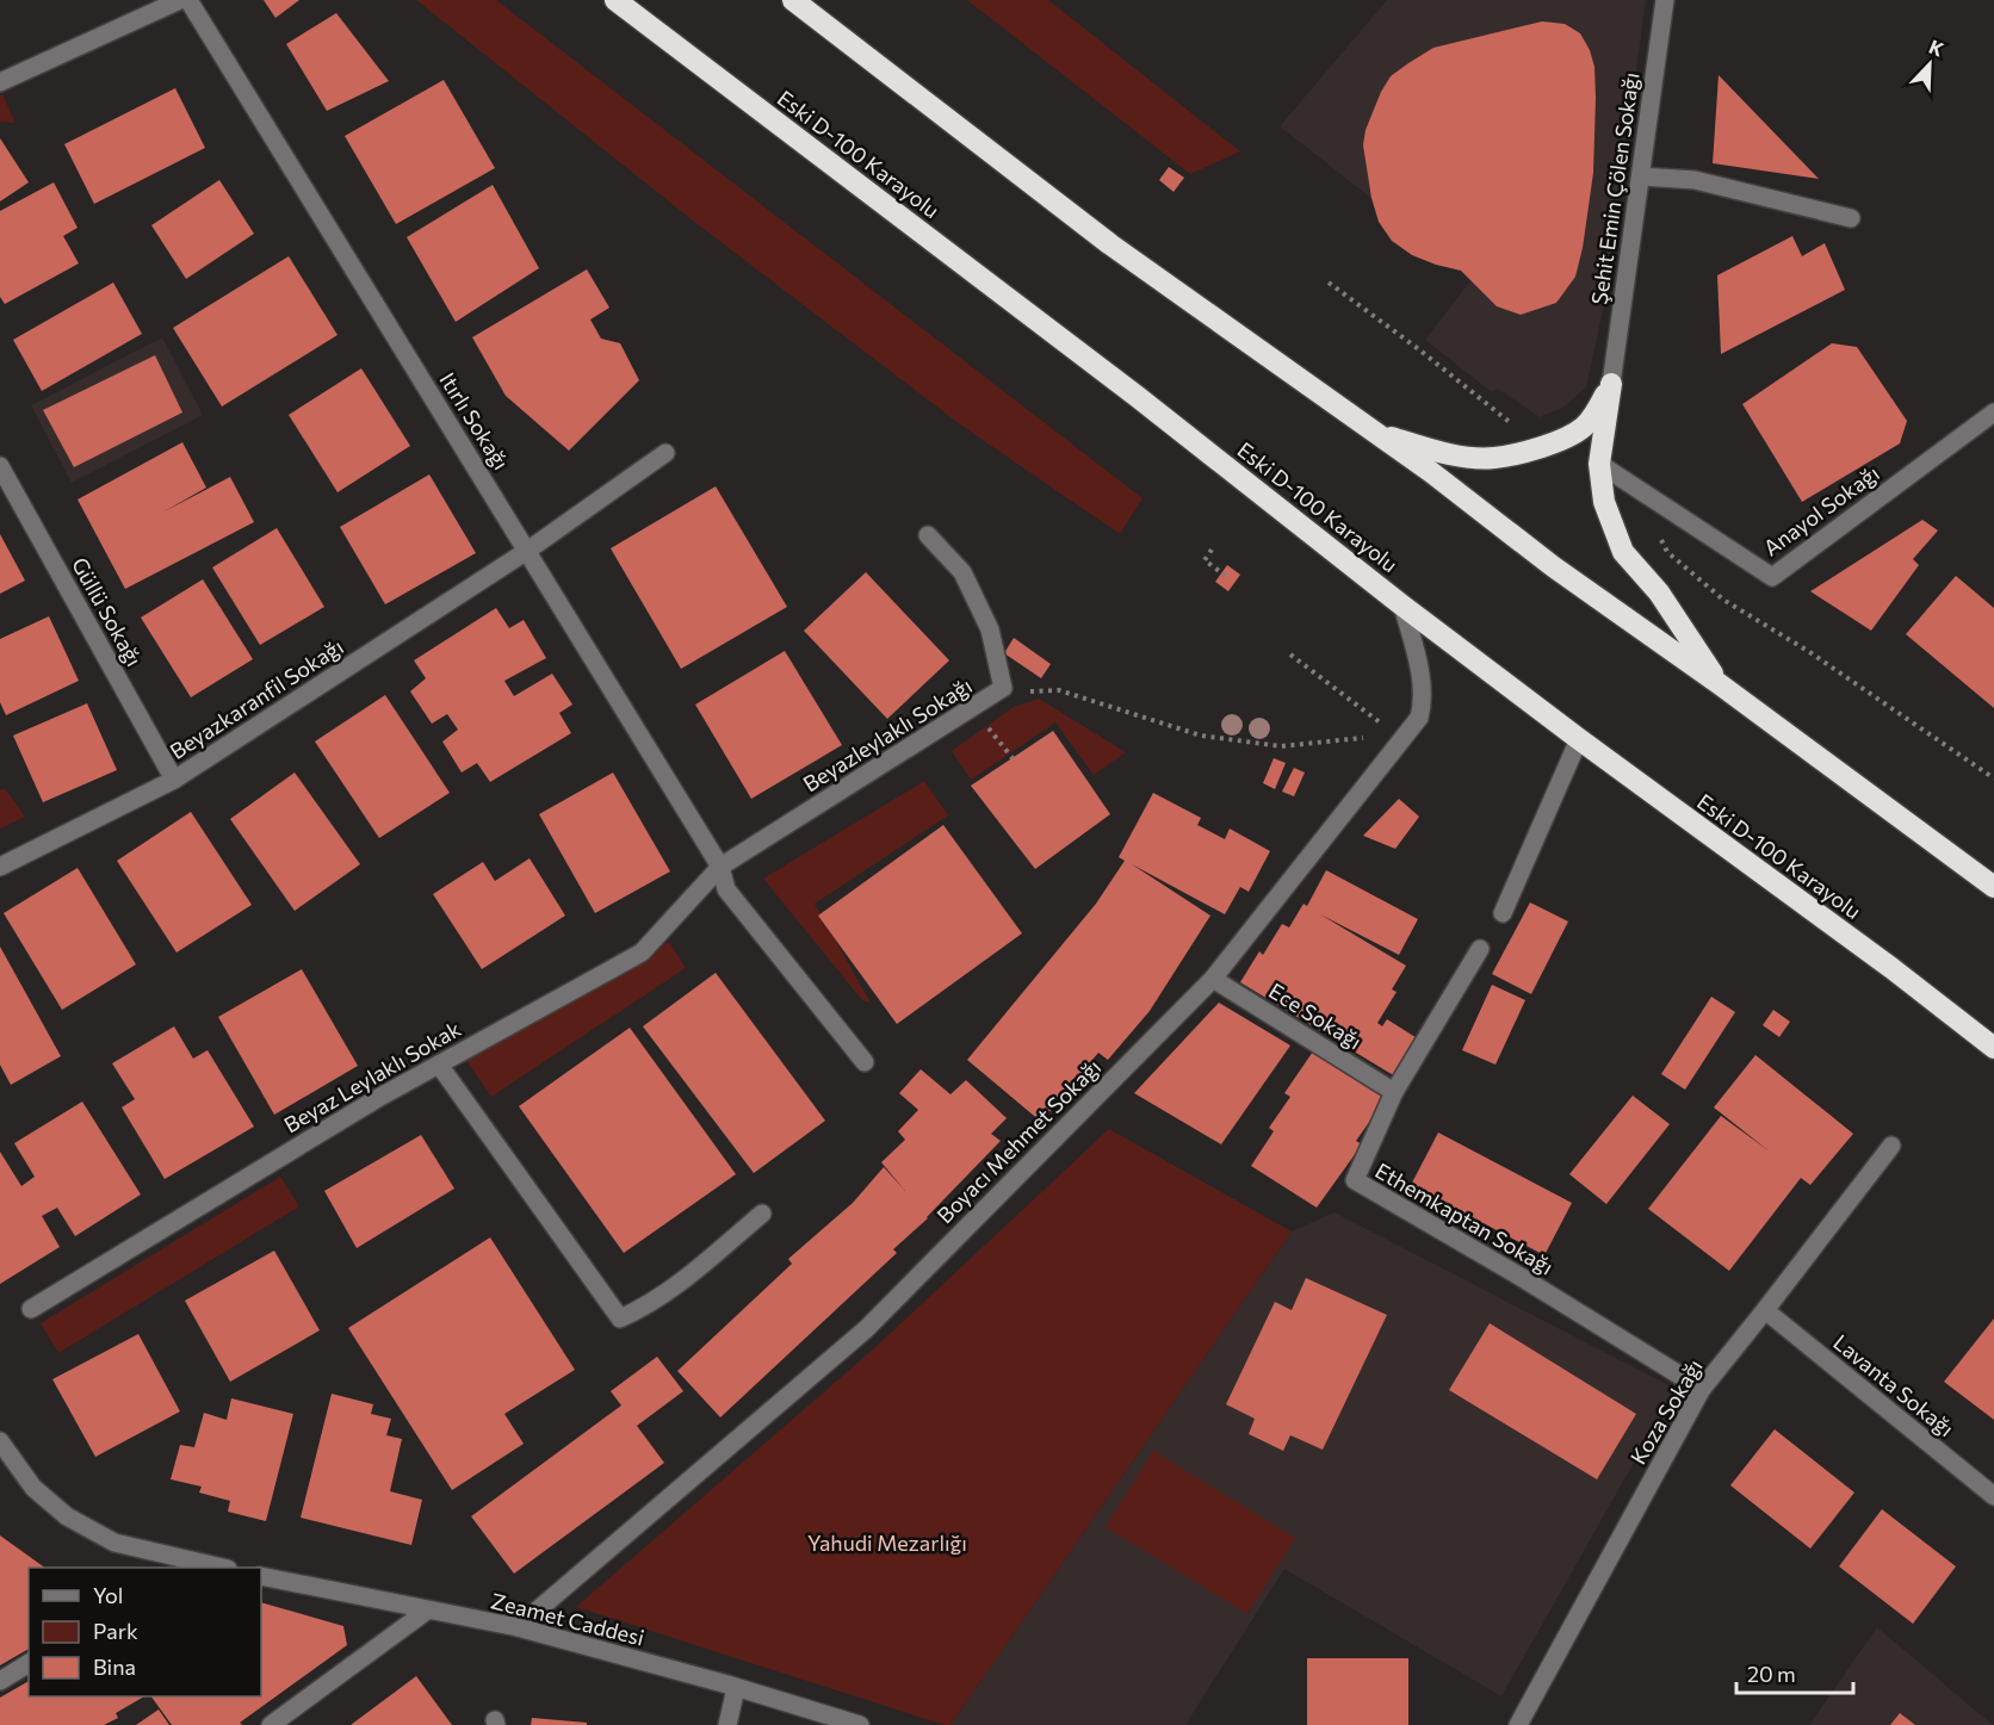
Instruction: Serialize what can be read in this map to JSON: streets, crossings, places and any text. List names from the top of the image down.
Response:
{
  "streets": {
    "highway": ["Eski D-100 Karayolu"],
    "street": [
      "Şehit Emin Çölen Sokağı",
      "Itırlı Sokağı",
      "Anayol Sokağı",
      "Güllü Sokağı",
      "Beyazkaranfil Sokağı",
      "Beyazleylaklı Sokağı",
      "Ece Sokağı",
      "Beyaz Leylaklı Sokak",
      "Boyacı Mehmet Sokağı",
      "Ethemkaptan Sokağı",
      "Lavanta Sokağı",
      "Koza Sokağı",
      "Zeamet Caddesi"
    ]
  },
  "crossings": [
    ["Eski D-100 Karayolu", "Boyacı Mehmet Sokağı"],
    ["Itırlı Sokağı", "Beyazkaranfil Sokağı"],
    ["Itırlı Sokağı", "Beyazleylaklı Sokağı"],
    ["Itırlı Sokağı", "Beyaz Leylaklı Sokak"],
    ["Güllü Sokağı", "Beyazkaranfil Sokağı"],
    ["Beyazleylaklı Sokağı", "Beyaz Leylaklı Sokak"],
    ["Ece Sokağı", "Boyacı Mehmet Sokağı"],
    ["Ece Sokağı", "Ethemkaptan Sokağı"],
    ["Boyacı Mehmet Sokağı", "Zeamet Caddesi"],
    ["Ethemkaptan Sokağı", "Koza Sokağı"],
    ["Lavanta Sokağı", "Koza Sokağı"]
  ],
  "parks": ["Yahudi Mezarlığı"],
  "legend": ["Yol", "Park", "Bina"],
  "scale_bar": "20 m",
  "north": "top right"
}
